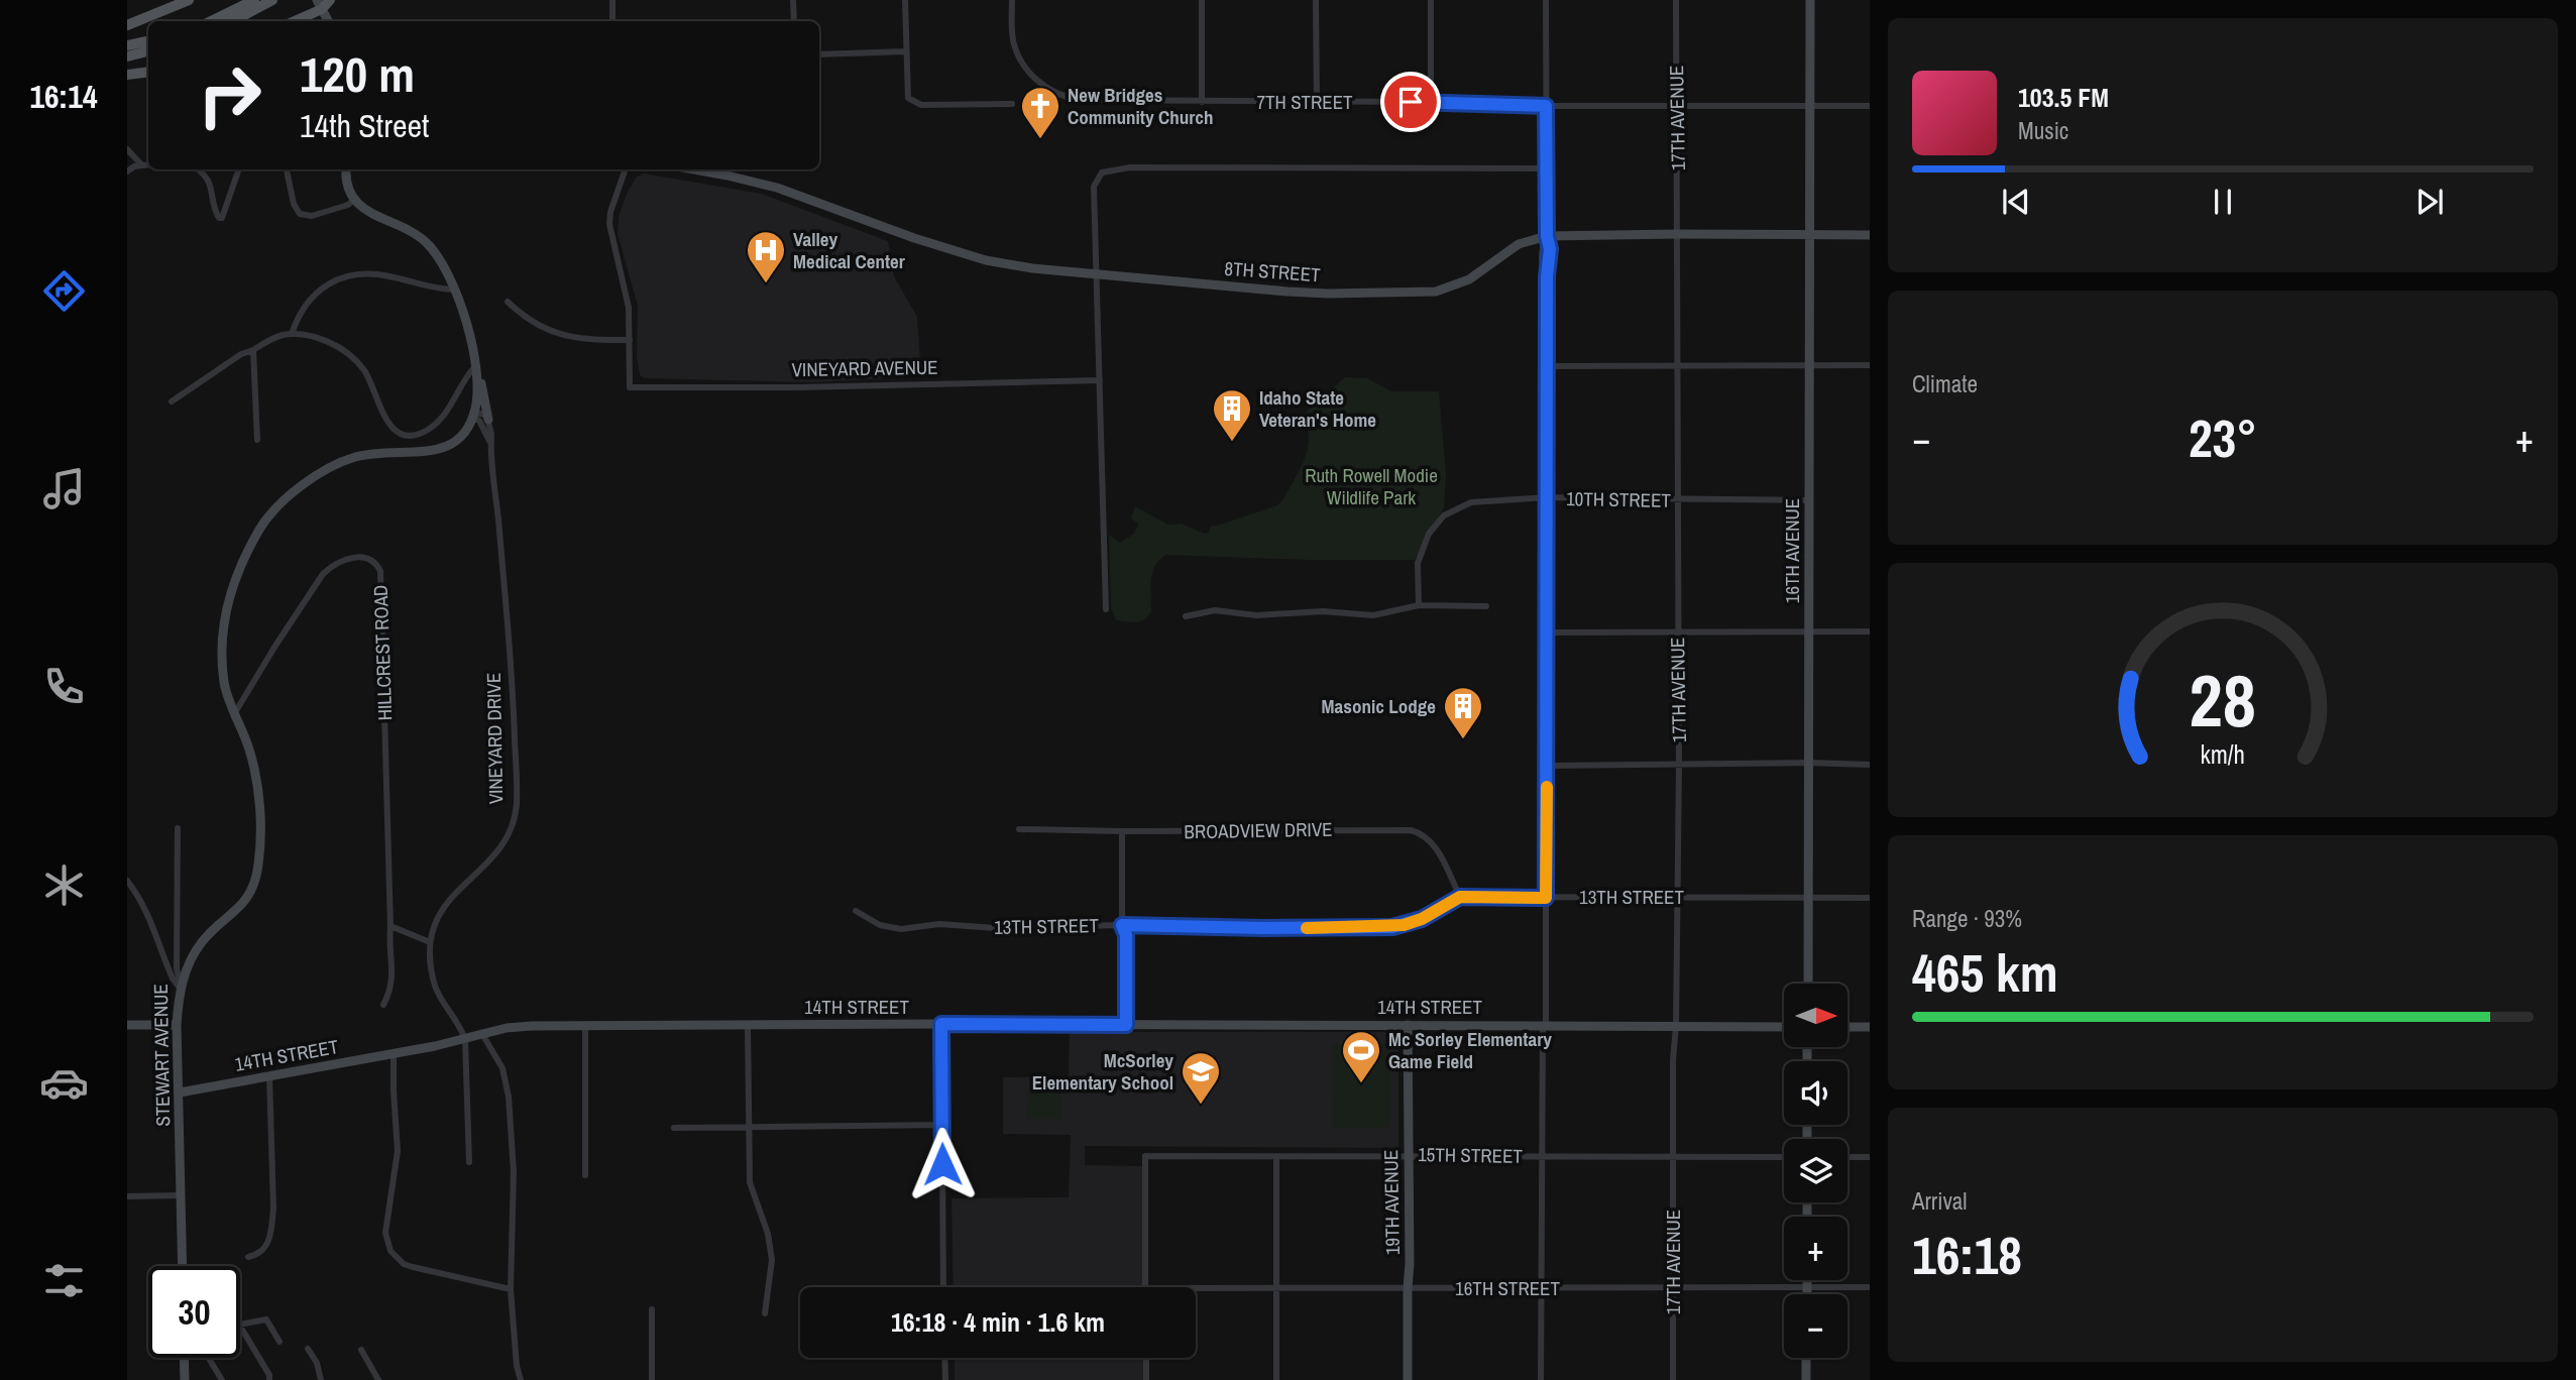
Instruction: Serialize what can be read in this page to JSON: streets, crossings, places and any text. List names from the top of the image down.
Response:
{
  "streets": {
    "street": [
      "7TH STREET",
      "17TH AVENUE",
      "8TH STREET",
      "VINEYARD AVENUE",
      "10TH STREET",
      "16TH AVENUE",
      "HILLCREST ROAD",
      "VINEYARD DRIVE",
      "BROADVIEW DRIVE",
      "13TH STREET",
      "14TH STREET",
      "STEWART AVENUE",
      "15TH STREET",
      "19TH AVENUE",
      "16TH STREET"
    ]
  },
  "crossings": [
    ["7TH STREET", "17TH AVENUE"],
    ["7TH STREET", "16TH AVENUE"],
    ["17TH AVENUE", "8TH STREET"],
    ["17TH AVENUE", "10TH STREET"],
    ["17TH AVENUE", "13TH STREET"],
    ["17TH AVENUE", "14TH STREET"],
    ["17TH AVENUE", "15TH STREET"],
    ["17TH AVENUE", "16TH STREET"],
    ["8TH STREET", "16TH AVENUE"],
    ["10TH STREET", "16TH AVENUE"],
    ["16TH AVENUE", "13TH STREET"],
    ["VINEYARD DRIVE", "14TH STREET"],
    ["BROADVIEW DRIVE", "13TH STREET"],
    ["14TH STREET", "STEWART AVENUE"],
    ["14TH STREET", "19TH AVENUE"],
    ["15TH STREET", "19TH AVENUE"],
    ["19TH AVENUE", "16TH STREET"]
  ],
  "parks": ["Ruth Rowell Modie Wildlife Park"],
  "places": {
    "church": ["New Bridges Community Church"],
    "hospital": ["Valley Medical Center"],
    "building": ["Idaho State Veteran's Home", "Masonic Lodge"],
    "sports": ["Mc Sorley Elementary Game Field"],
    "school or university": ["McSorley Elementary School"]
  },
  "north": "right",
  "page": {
    "tabs": "16:14",
    "turn": ["120 m", "14th Street"],
    "song": ["103.5 FM", "Music"],
    "tile": [
      "Climate",
      ["Range · 93%", "465 km"],
      ["Arrival", "16:18"]
    ],
    "heat": ["−", "23°", "+"],
    "map_buttons": ["+", "−"],
    "limit": "30",
    "trip": "16:18 · 4 min · 1.6 km",
    "gauge": ["28", "km/h"]
  }
}
